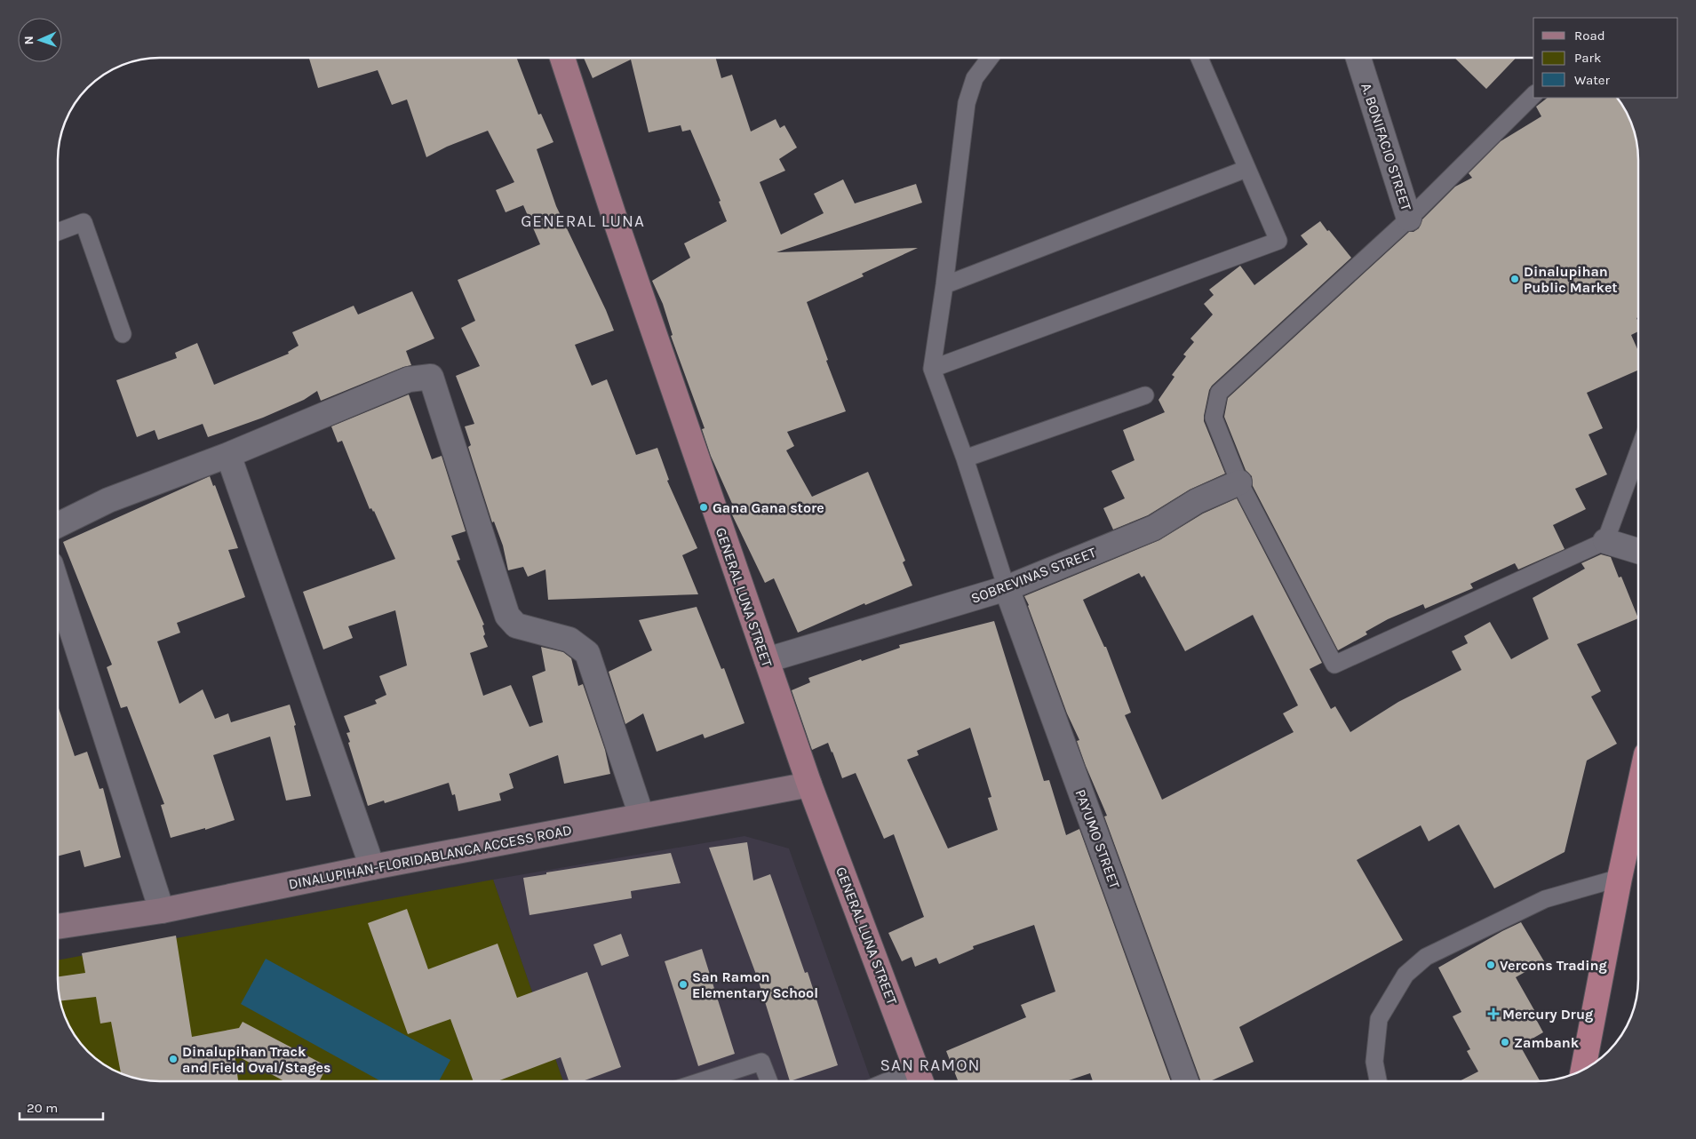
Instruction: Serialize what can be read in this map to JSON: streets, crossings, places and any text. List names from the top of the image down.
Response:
{
  "streets": {
    "main road": ["GENERAL LUNA STREET", "DINALUPIHAN-FLORIDABLANCA ACCESS ROAD"],
    "street": ["A. BONIFACIO STREET", "SOBREVINAS STREET", "PAYUMO STREET"]
  },
  "crossings": [
    ["SOBREVINAS STREET", "GENERAL LUNA STREET"],
    ["SOBREVINAS STREET", "PAYUMO STREET"],
    ["GENERAL LUNA STREET", "DINALUPIHAN-FLORIDABLANCA ACCESS ROAD"]
  ],
  "districts": ["GENERAL LUNA", "SAN RAMON"],
  "places": {
    "other": [
      "Dinalupihan Public Market",
      "Gana Gana store",
      "Vercons Trading",
      "San Ramon Elementary School",
      "Zambank",
      "Dinalupihan Track and Field Oval/Stages"
    ],
    "health": ["Mercury Drug"]
  },
  "legend": ["Road", "Park", "Water"],
  "scale_bar": "20 m",
  "north": "left"
}
